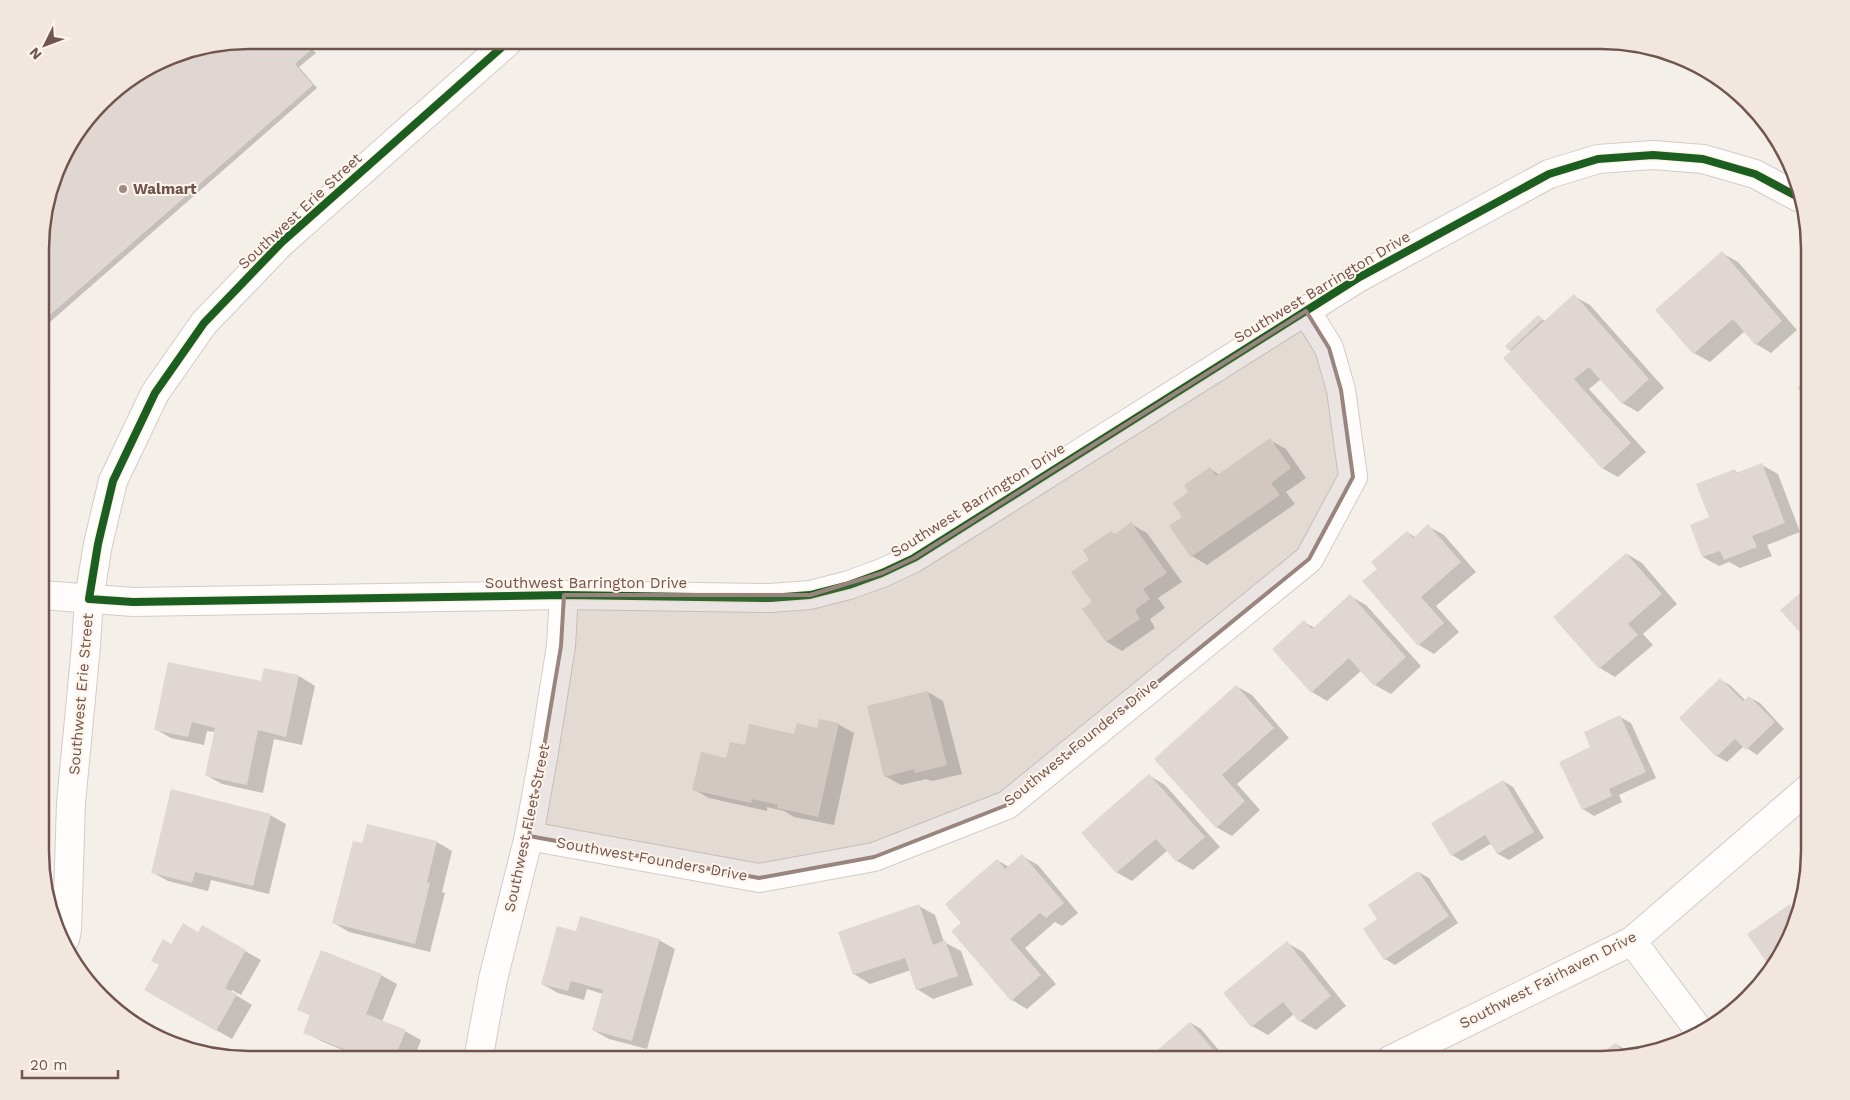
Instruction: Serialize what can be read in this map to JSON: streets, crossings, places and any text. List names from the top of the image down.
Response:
{
  "streets": {
    "street": [
      "Southwest Erie Street",
      "Southwest Barrington Drive",
      "Southwest Founders Drive",
      "Southwest Fleet Street",
      "Southwest Fairhaven Drive"
    ]
  },
  "crossings": [
    ["Southwest Erie Street", "Southwest Barrington Drive"],
    ["Southwest Barrington Drive", "Southwest Founders Drive"],
    ["Southwest Barrington Drive", "Southwest Fleet Street"],
    ["Southwest Founders Drive", "Southwest Fleet Street"]
  ],
  "places": ["Walmart"],
  "scale_bar": "20 m",
  "north": "bottom left"
}
